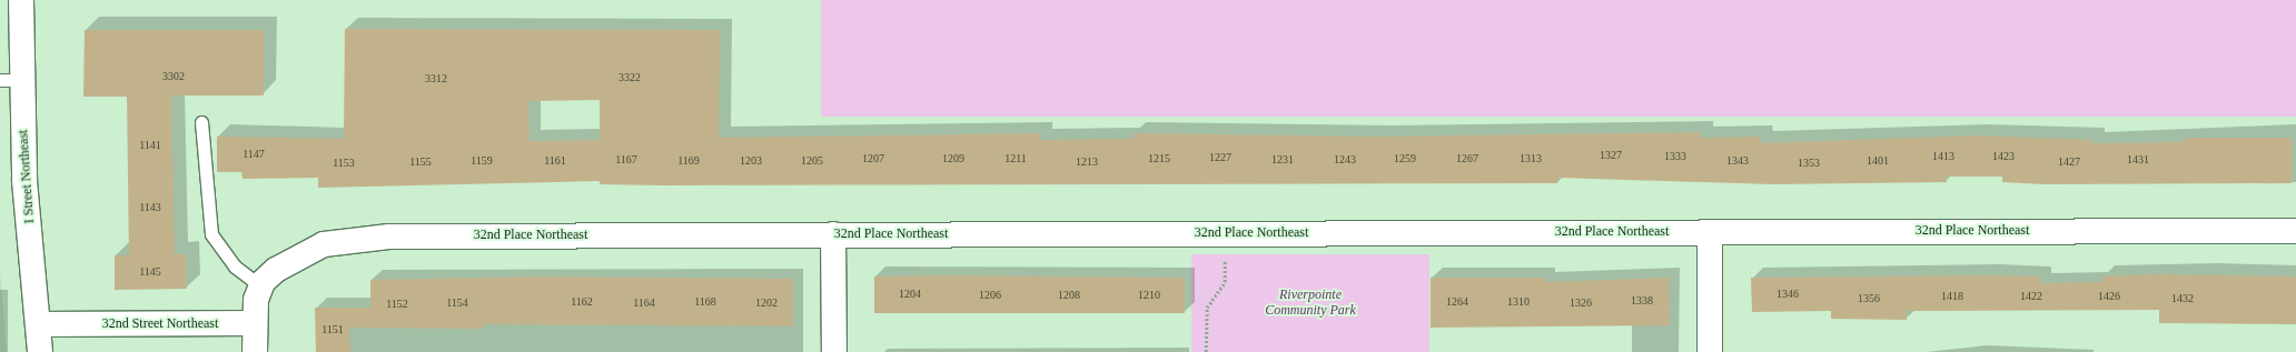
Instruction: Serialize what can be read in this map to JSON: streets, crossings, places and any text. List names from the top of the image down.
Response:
{
  "streets": {
    "street": ["I Street Northeast", "32nd Place Northeast", "32nd Street Northeast"]
  },
  "crossings": [
    ["I Street Northeast", "32nd Street Northeast"]
  ],
  "parks": ["Riverpointe Community Park"],
  "house_numbers": [
    "3302",
    "3322",
    "3312",
    "1141",
    "1147",
    "1327",
    "1333",
    "1413",
    "1423",
    "1227",
    "1207",
    "1209",
    "1211",
    "1215",
    "1259",
    "1267",
    "1313",
    "1167",
    "1231",
    "1243",
    "1431",
    "1159",
    "1161",
    "1169",
    "1203",
    "1205",
    "1343",
    "1401",
    "1155",
    "1213",
    "1427",
    "1153",
    "1353",
    "1143",
    "1145",
    "1204",
    "1346",
    "1206",
    "1208",
    "1210",
    "1418",
    "1422",
    "1426",
    "1356",
    "1432",
    "1338",
    "1162",
    "1168",
    "1264",
    "1310",
    "1154",
    "1164",
    "1202",
    "1326",
    "1152",
    "1151"
  ]
}
